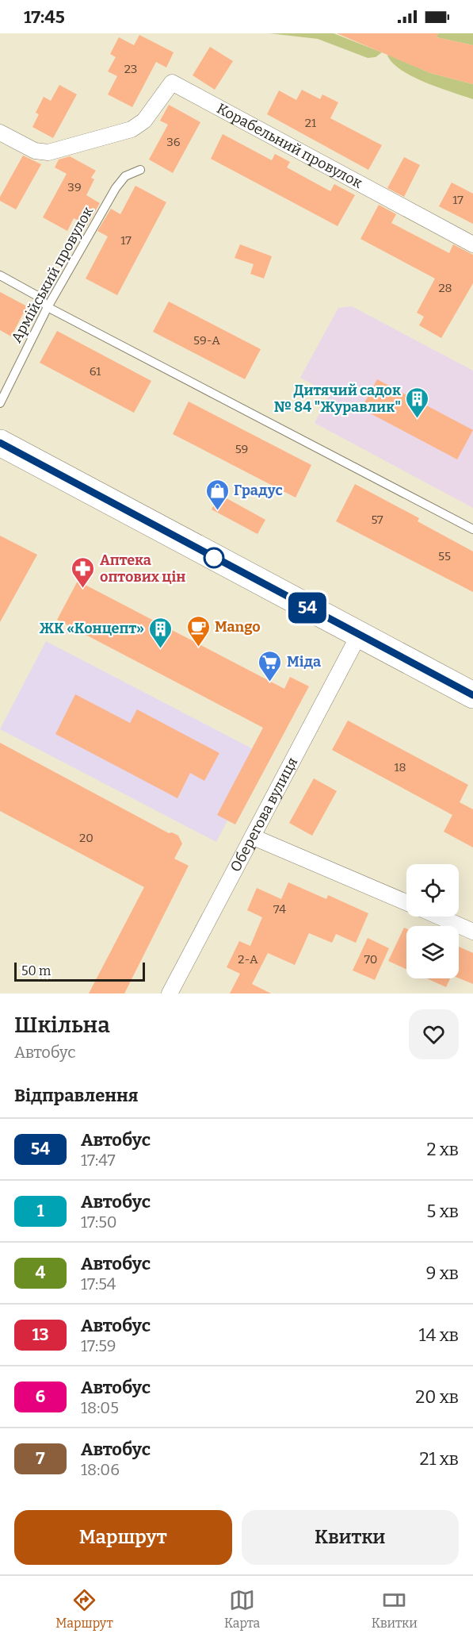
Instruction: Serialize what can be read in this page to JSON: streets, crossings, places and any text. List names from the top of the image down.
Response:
{
  "streets": {
    "street": ["Корабельний провулок", "Оберегова вулиця"],
    "lane": ["Армійський провулок"]
  },
  "places": {
    "building": ["Дитячий садок № 84 \"Журавлик\"", "ЖК «Концепт»"],
    "shop": ["Градус"],
    "pharmacy": ["Аптека оптових цін"],
    "cafe": ["Mango"],
    "supermarket": ["Міда"]
  },
  "lines": ["bus line 54"],
  "house_numbers": [
    "23",
    "21",
    "36",
    "39",
    "17",
    "17",
    "28",
    "59-А",
    "61",
    "59",
    "57",
    "55",
    "18",
    "20",
    "74",
    "2-А",
    "70"
  ],
  "scale_bar": "50 m",
  "page": {
    "status": "17:45",
    "on_map": "54",
    "scale": "50 m",
    "heading": [
      ["Шкільна", "Автобус"],
      "Відправлення"
    ],
    "list": [
      {
        "mark": "54",
        "name": "Автобус",
        "note": "17:47",
        "value": "2 хв"
      },
      {
        "mark": "1",
        "name": "Автобус",
        "note": "17:50",
        "value": "5 хв"
      },
      {
        "mark": "4",
        "name": "Автобус",
        "note": "17:54",
        "value": "9 хв"
      },
      {
        "mark": "13",
        "name": "Автобус",
        "note": "17:59",
        "value": "14 хв"
      },
      {
        "mark": "6",
        "name": "Автобус",
        "note": "18:05",
        "value": "20 хв"
      },
      {
        "mark": "7",
        "name": "Автобус",
        "note": "18:06",
        "value": "21 хв"
      }
    ],
    "buttons": ["Маршрут", "Квитки"],
    "tabs": ["Маршрут", "Карта", "Квитки"]
  }
}
